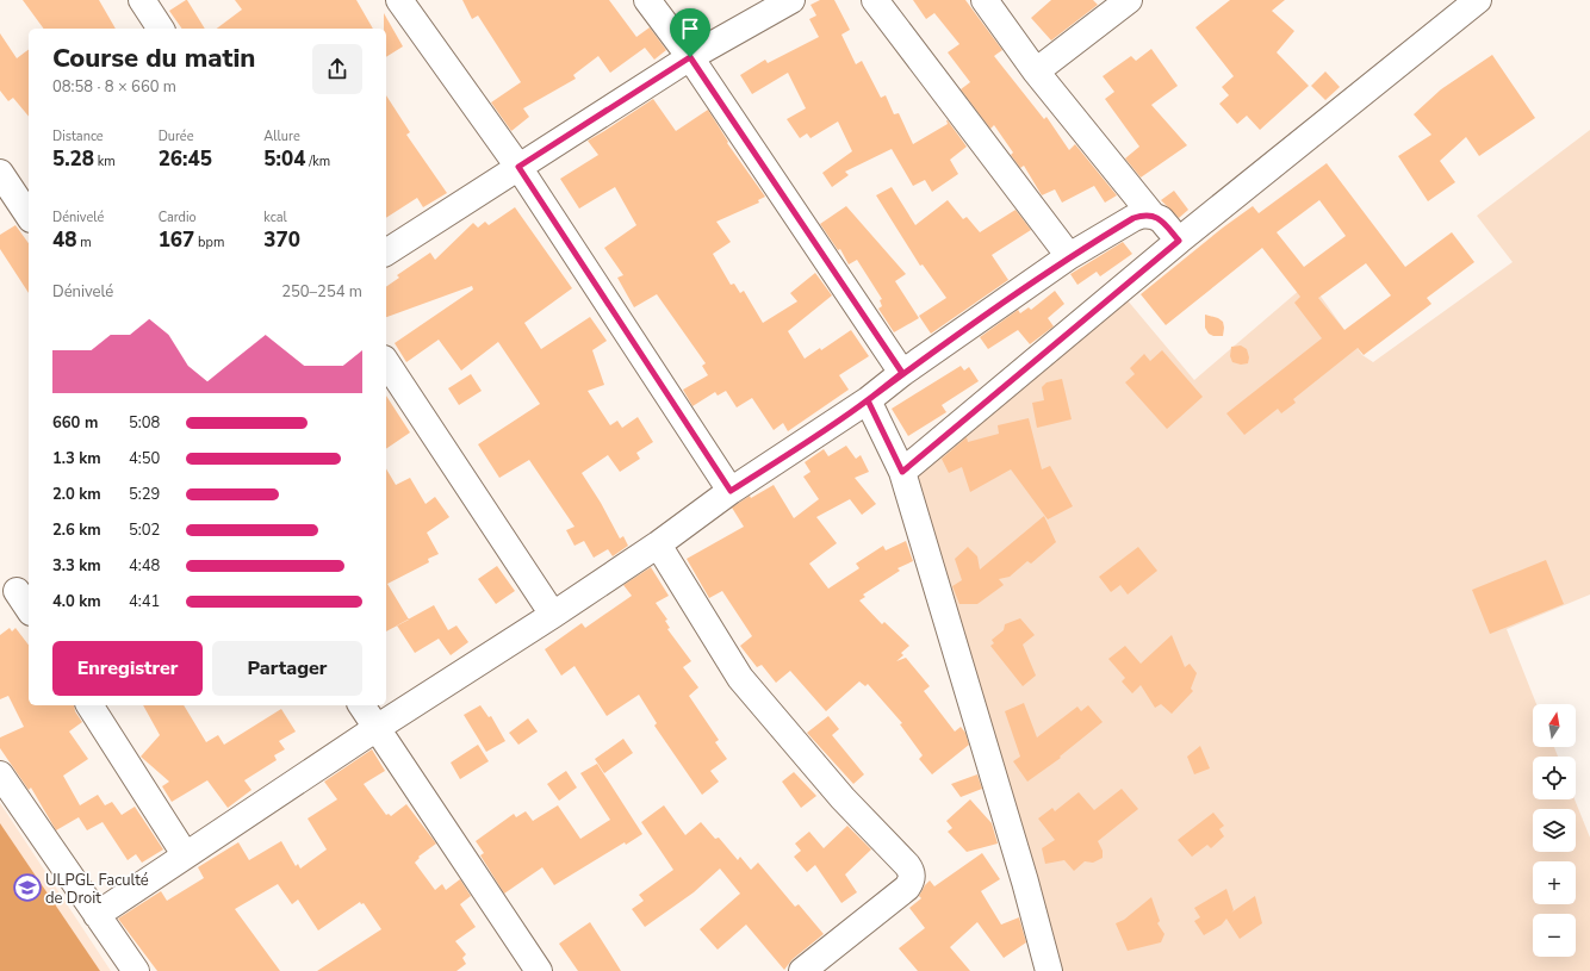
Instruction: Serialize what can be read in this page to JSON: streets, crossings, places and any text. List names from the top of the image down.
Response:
{
  "places": {
    "school or university": ["ULPGL Faculté de Droit"]
  },
  "north": "top",
  "page": {
    "heading": ["Course du matin", "08:58 · 8 × 660 m"],
    "stats": [
      ["Distance", "5.28 km"],
      ["Durée", "26:45"],
      ["Allure", "5:04 /km"],
      ["Dénivelé", "48 m"],
      ["Cardio", "167 bpm"],
      ["kcal", "370"]
    ],
    "chart": ["Dénivelé", "250–254 m"],
    "list": [
      {
        "name": "660 m",
        "note": "5:08"
      },
      {
        "name": "1.3 km",
        "note": "4:50"
      },
      {
        "name": "2.0 km",
        "note": "5:29"
      },
      {
        "name": "2.6 km",
        "note": "5:02"
      },
      {
        "name": "3.3 km",
        "note": "4:48"
      },
      {
        "name": "4.0 km",
        "note": "4:41"
      }
    ],
    "buttons": ["Enregistrer", "Partager"],
    "map_buttons": ["+", "−"]
  }
}
